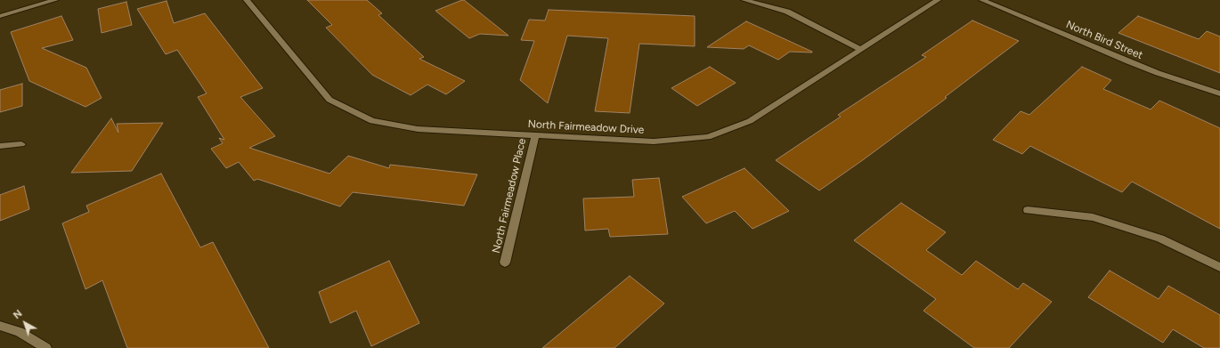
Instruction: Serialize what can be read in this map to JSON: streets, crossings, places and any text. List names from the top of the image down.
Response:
{
  "streets": {
    "street": ["North Bird Street", "North Fairmeadow Drive", "North Fairmeadow Place"]
  },
  "crossings": [
    ["North Fairmeadow Drive", "North Fairmeadow Place"]
  ],
  "north": "top left"
}
